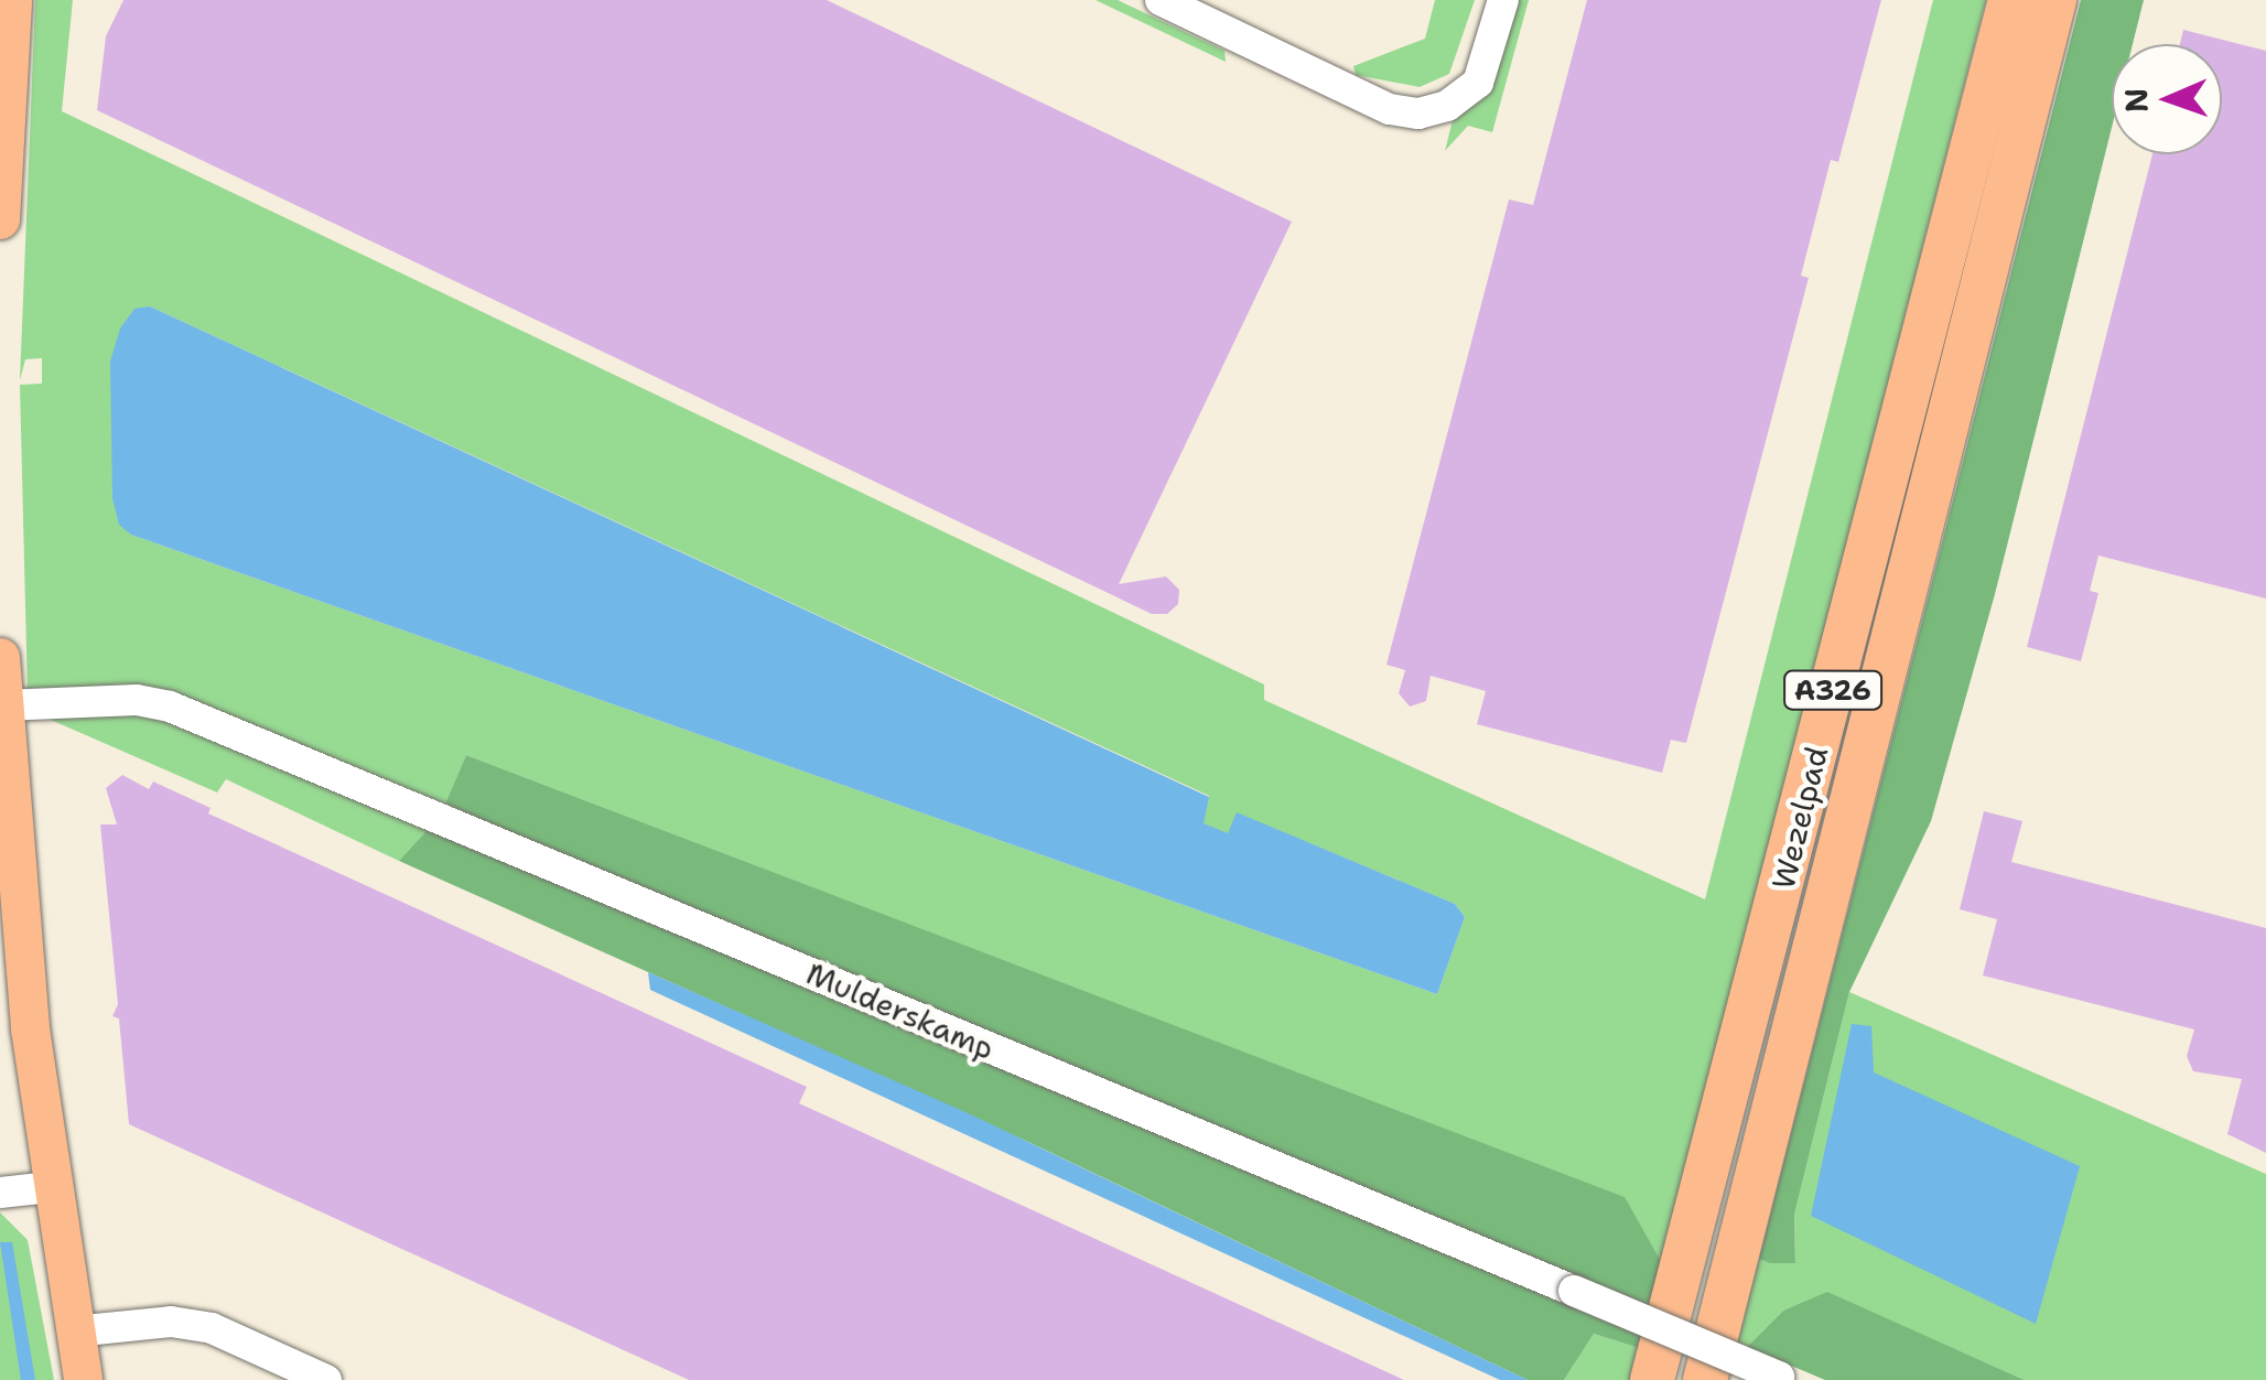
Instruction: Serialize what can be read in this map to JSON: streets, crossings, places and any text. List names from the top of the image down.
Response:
{
  "streets": {
    "highway": ["A326", "Wezelpad"],
    "street": ["Mulderskamp"]
  },
  "north": "left"
}
